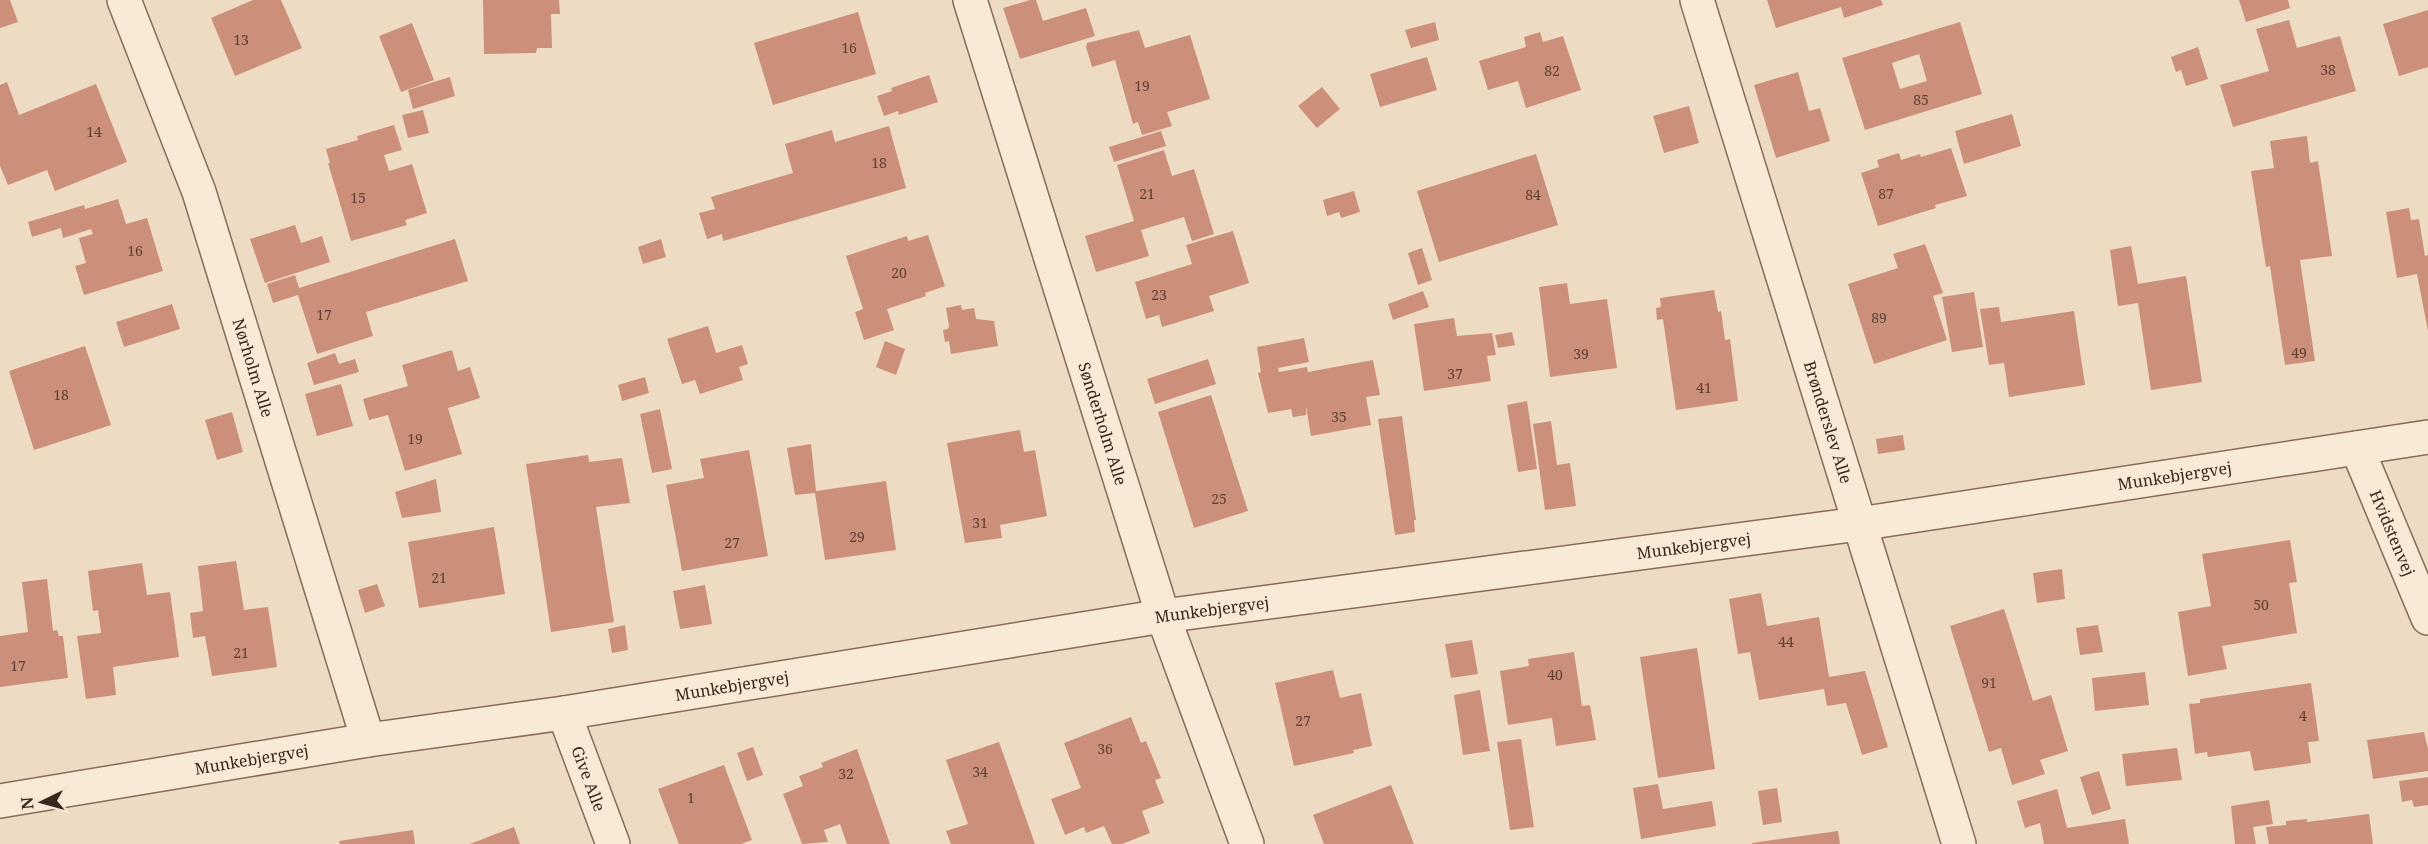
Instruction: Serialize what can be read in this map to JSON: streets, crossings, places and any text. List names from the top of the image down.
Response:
{
  "streets": {
    "street": [
      "Nørholm Alle",
      "Brønderslev Alle",
      "Sønderholm Alle",
      "Munkebjergvej",
      "Hvidstenvej",
      "Give Alle"
    ]
  },
  "crossings": [
    ["Nørholm Alle", "Munkebjergvej"],
    ["Brønderslev Alle", "Munkebjergvej"],
    ["Sønderholm Alle", "Munkebjergvej"],
    ["Munkebjergvej", "Hvidstenvej"],
    ["Munkebjergvej", "Give Alle"]
  ],
  "house_numbers": [
    "13",
    "16",
    "38",
    "82",
    "19",
    "85",
    "14",
    "18",
    "21",
    "87",
    "84",
    "15",
    "16",
    "20",
    "23",
    "17",
    "89",
    "49",
    "39",
    "37",
    "41",
    "18",
    "35",
    "19",
    "25",
    "31",
    "29",
    "27",
    "21",
    "50",
    "44",
    "21",
    "17",
    "40",
    "91",
    "4",
    "27",
    "36",
    "34",
    "32",
    "1"
  ],
  "north": "left"
}
